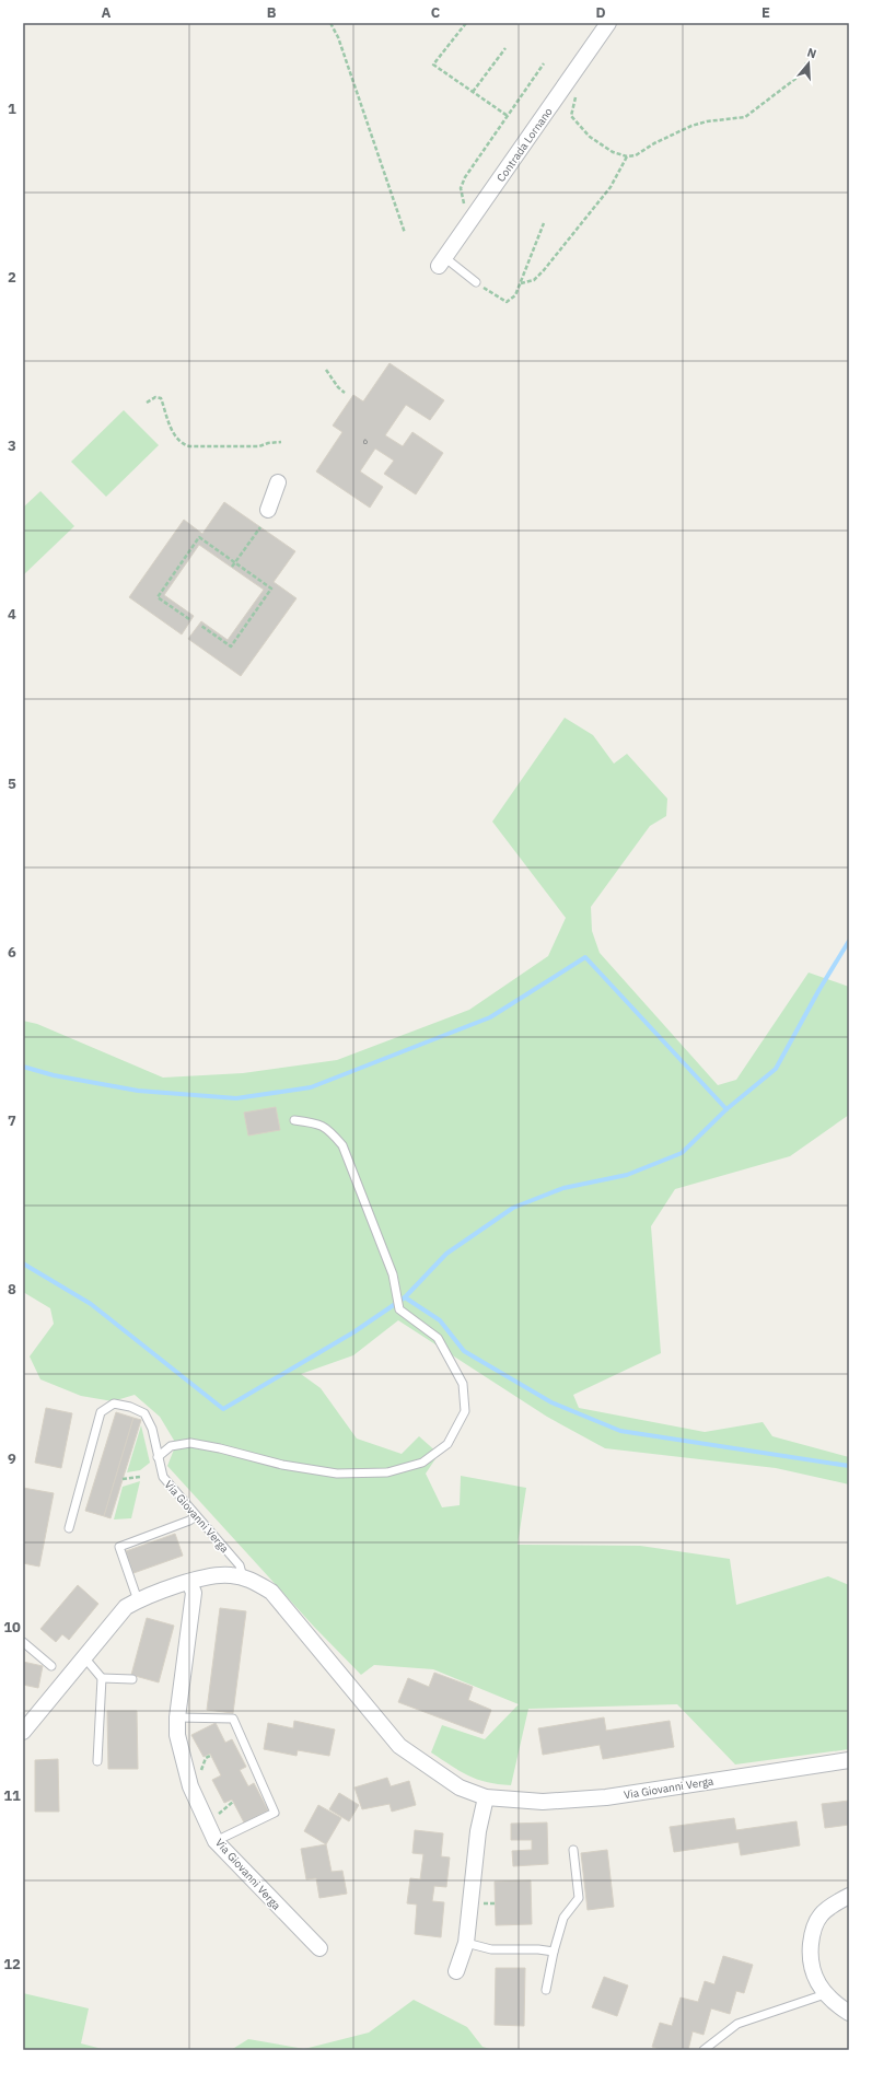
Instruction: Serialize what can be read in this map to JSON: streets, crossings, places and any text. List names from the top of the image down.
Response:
{
  "streets": {
    "street": ["Contrada Lornano", "Via Giovanni Verga"]
  },
  "house_numbers": ["6"],
  "north": "top",
  "grid": {
    "columns": [
      "A",
      "B",
      "C",
      "D",
      "E"
    ],
    "rows": [
      "1",
      "2",
      "3",
      "4",
      "5",
      "6",
      "7",
      "8",
      "9",
      "10",
      "11",
      "12"
    ]
  }
}
